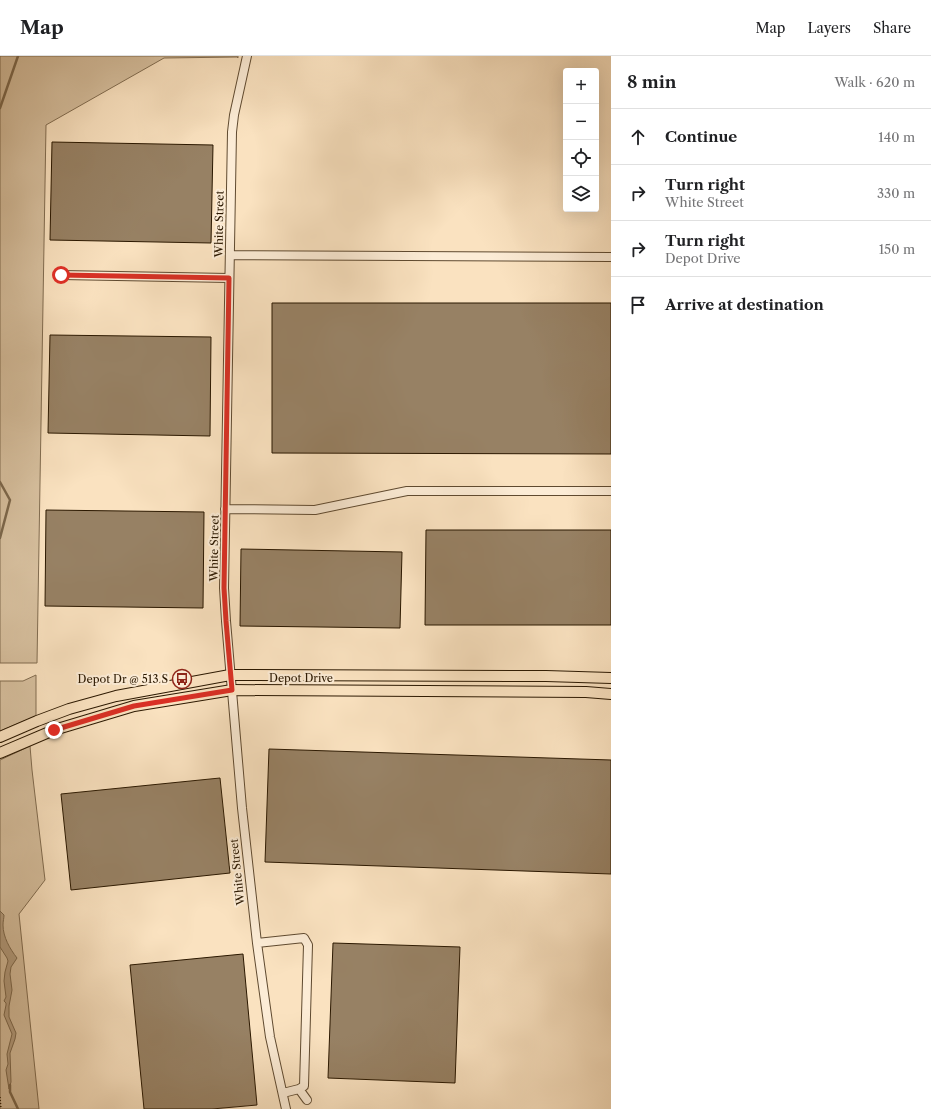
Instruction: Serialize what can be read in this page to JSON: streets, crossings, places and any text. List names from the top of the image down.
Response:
{
  "streets": {
    "main road": ["Depot Drive"],
    "street": ["White Street"]
  },
  "crossings": [
    ["White Street", "Depot Drive"]
  ],
  "places": {
    "bus stop": ["Depot Dr @ 513 S"]
  },
  "page": {
    "header": "Map",
    "nav": ["Map", "Layers", "Share"],
    "heading": ["8 min", "Walk · 620 m"],
    "map_buttons": ["+", "−"],
    "list": [
      ["Continue", "140 m"],
      ["Turn right", "White Street", "330 m"],
      ["Turn right", "Depot Drive", "150 m"],
      "Arrive at destination"
    ]
  }
}
